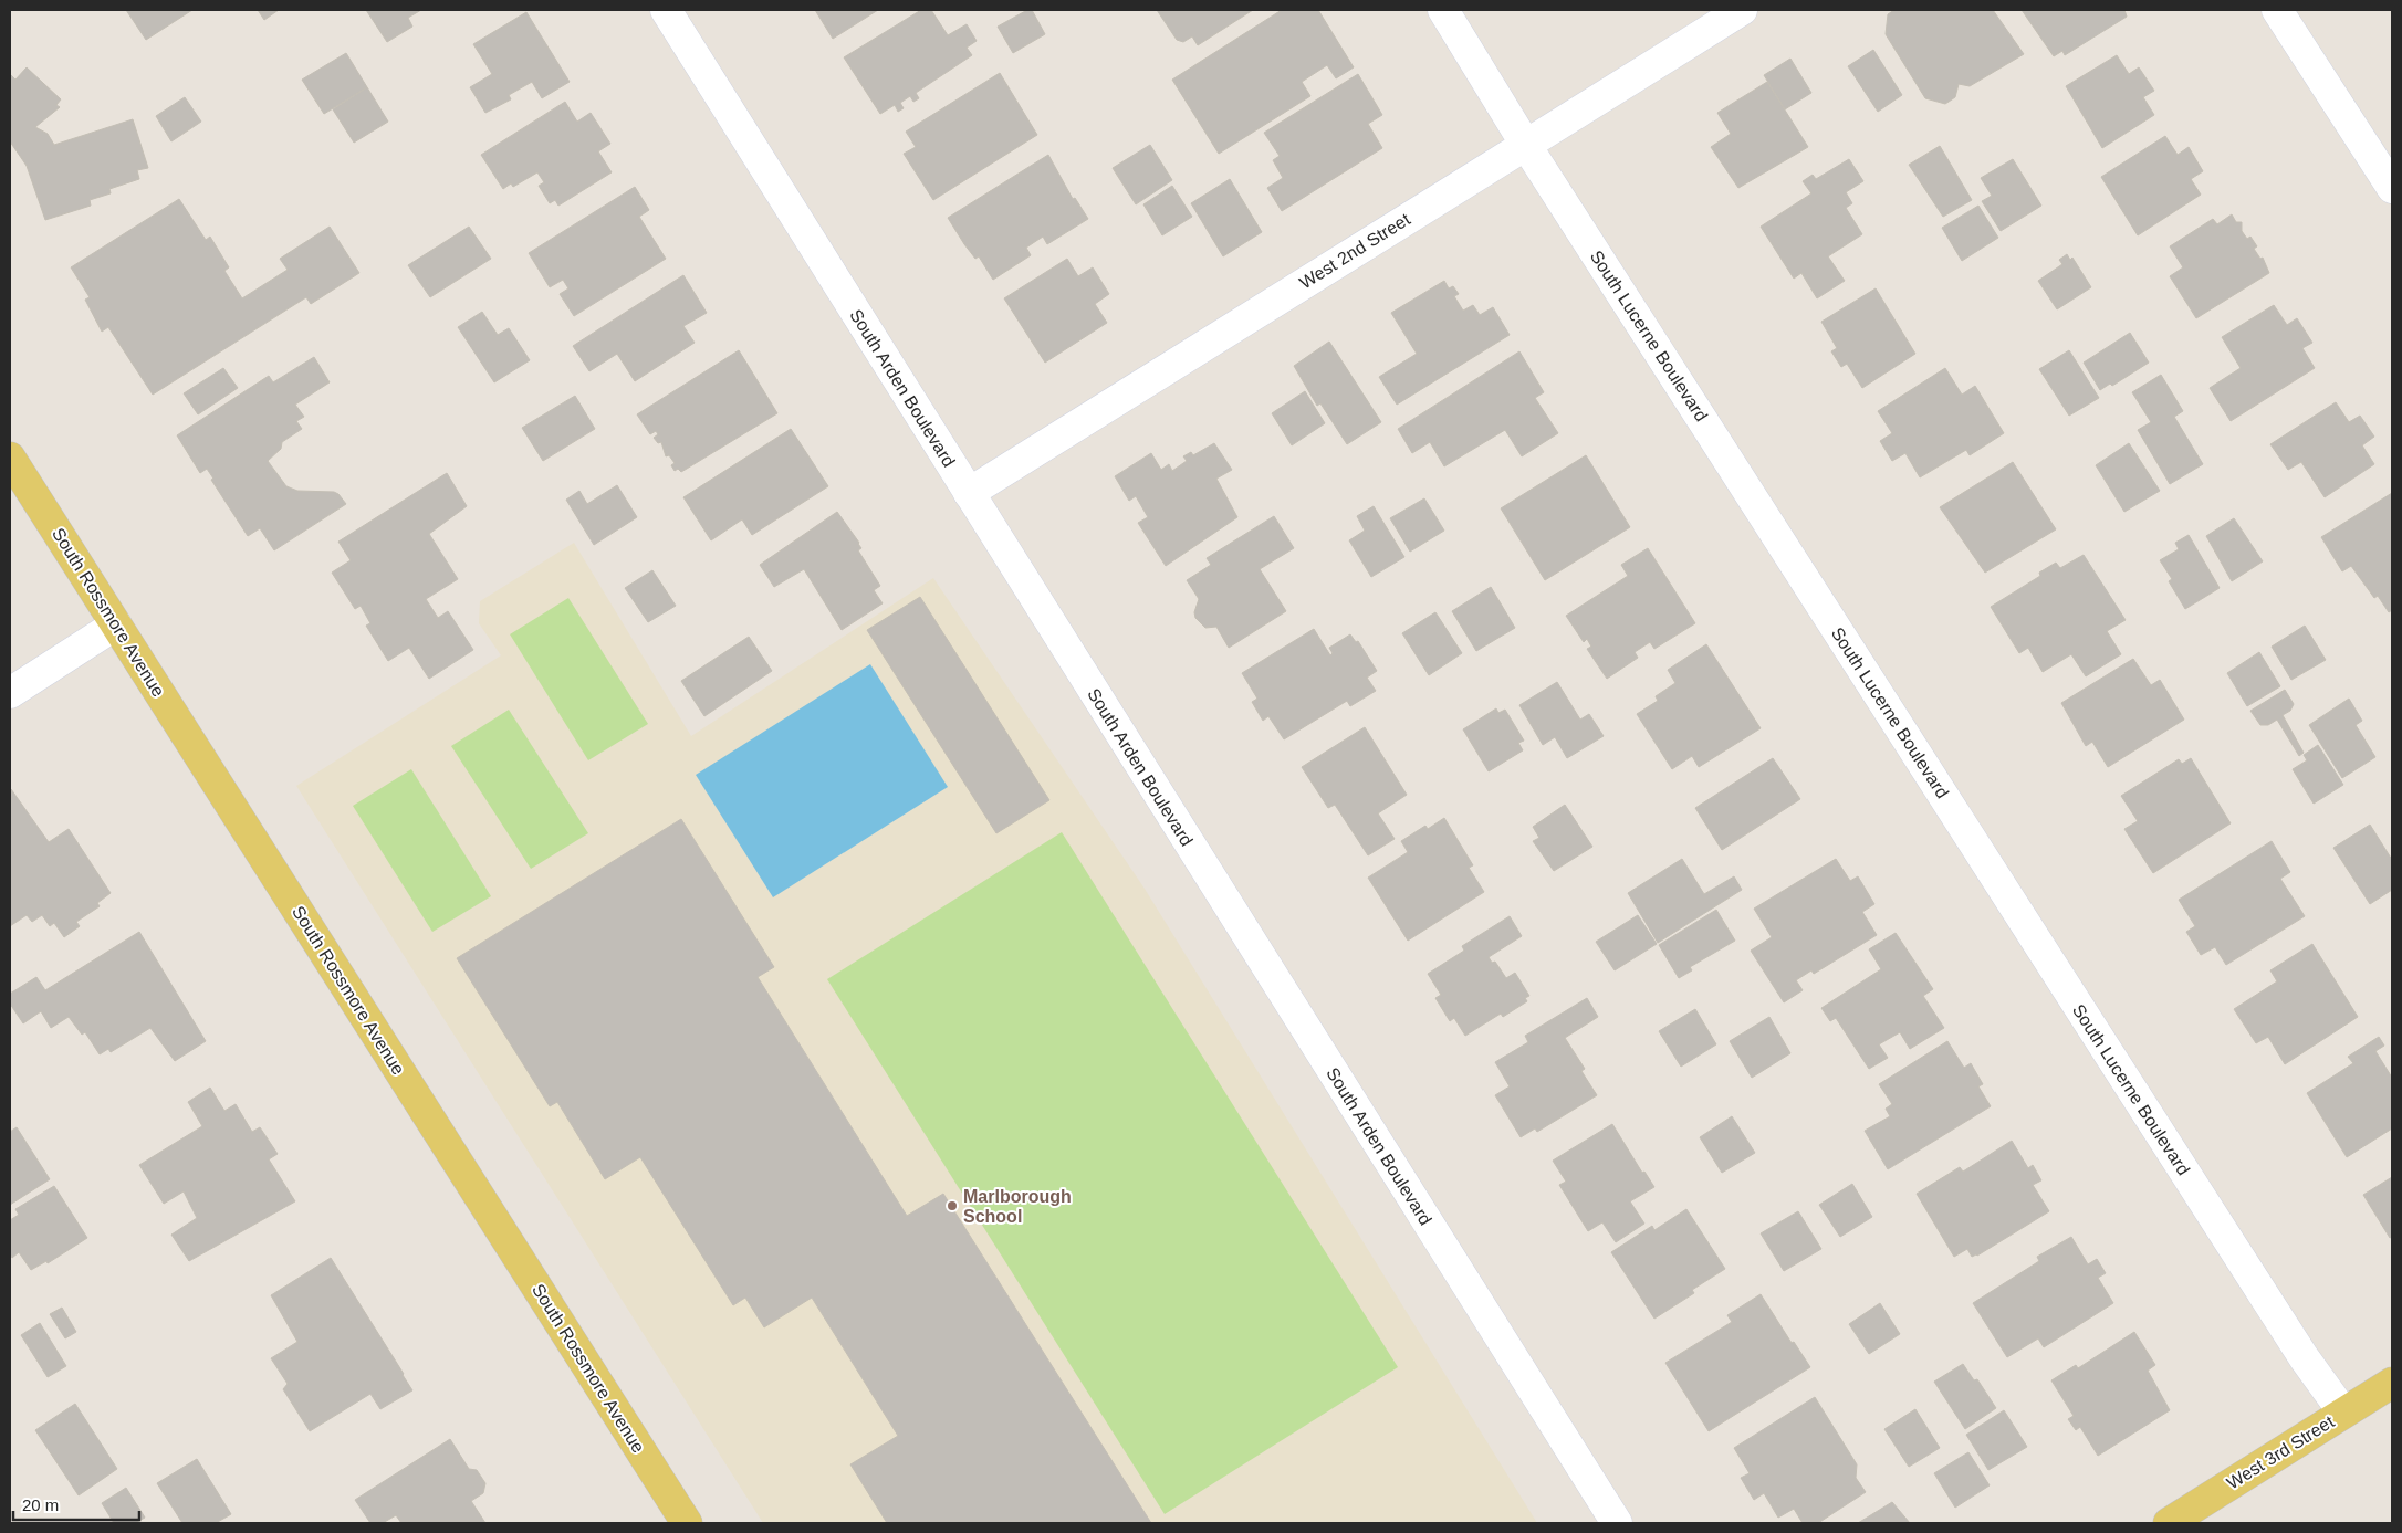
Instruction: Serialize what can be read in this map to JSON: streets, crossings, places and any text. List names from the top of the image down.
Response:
{
  "streets": {
    "main road": ["South Rossmore Avenue", "West 3rd Street"],
    "street": ["West 2nd Street", "South Lucerne Boulevard", "South Arden Boulevard"]
  },
  "crossings": [
    ["West 2nd Street", "South Lucerne Boulevard"],
    ["West 2nd Street", "South Arden Boulevard"],
    ["South Lucerne Boulevard", "West 3rd Street"]
  ],
  "places": ["Marlborough School"],
  "scale_bar": "20 m"
}
